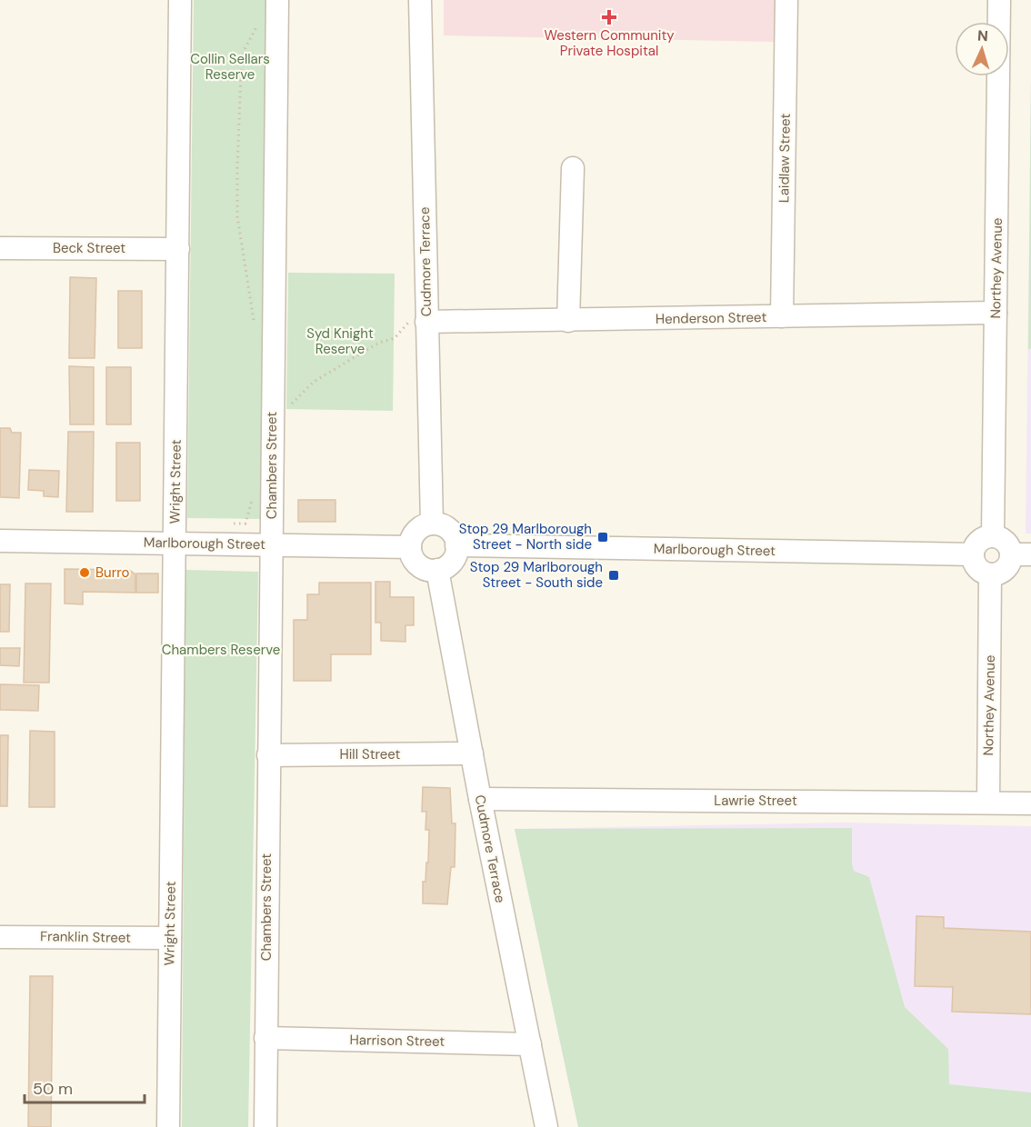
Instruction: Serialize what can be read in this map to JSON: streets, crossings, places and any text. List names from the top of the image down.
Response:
{
  "streets": {
    "street": [
      "Laidlaw Street",
      "Beck Street",
      "Cudmore Terrace",
      "Northey Avenue",
      "Henderson Street",
      "Chambers Street",
      "Wright Street",
      "Marlborough Street",
      "Hill Street",
      "Lawrie Street",
      "Franklin Street",
      "Harrison Street"
    ]
  },
  "crossings": [
    ["Laidlaw Street", "Henderson Street"],
    ["Beck Street", "Wright Street"],
    ["Cudmore Terrace", "Henderson Street"],
    ["Cudmore Terrace", "Marlborough Street"],
    ["Cudmore Terrace", "Hill Street"],
    ["Cudmore Terrace", "Lawrie Street"],
    ["Cudmore Terrace", "Harrison Street"],
    ["Northey Avenue", "Henderson Street"],
    ["Northey Avenue", "Marlborough Street"],
    ["Northey Avenue", "Lawrie Street"],
    ["Chambers Street", "Marlborough Street"],
    ["Chambers Street", "Hill Street"],
    ["Chambers Street", "Harrison Street"],
    ["Wright Street", "Marlborough Street"],
    ["Wright Street", "Franklin Street"]
  ],
  "parks": ["Collin Sellars Reserve", "Syd Knight Reserve", "Chambers Reserve"],
  "places": {
    "health": ["Western Community Private Hospital"],
    "transit": ["Stop 29 Marlborough Street - North side", "Stop 29 Marlborough Street - South side"],
    "other": ["Burro"]
  },
  "scale_bar": "50 m",
  "north": "top"
}
